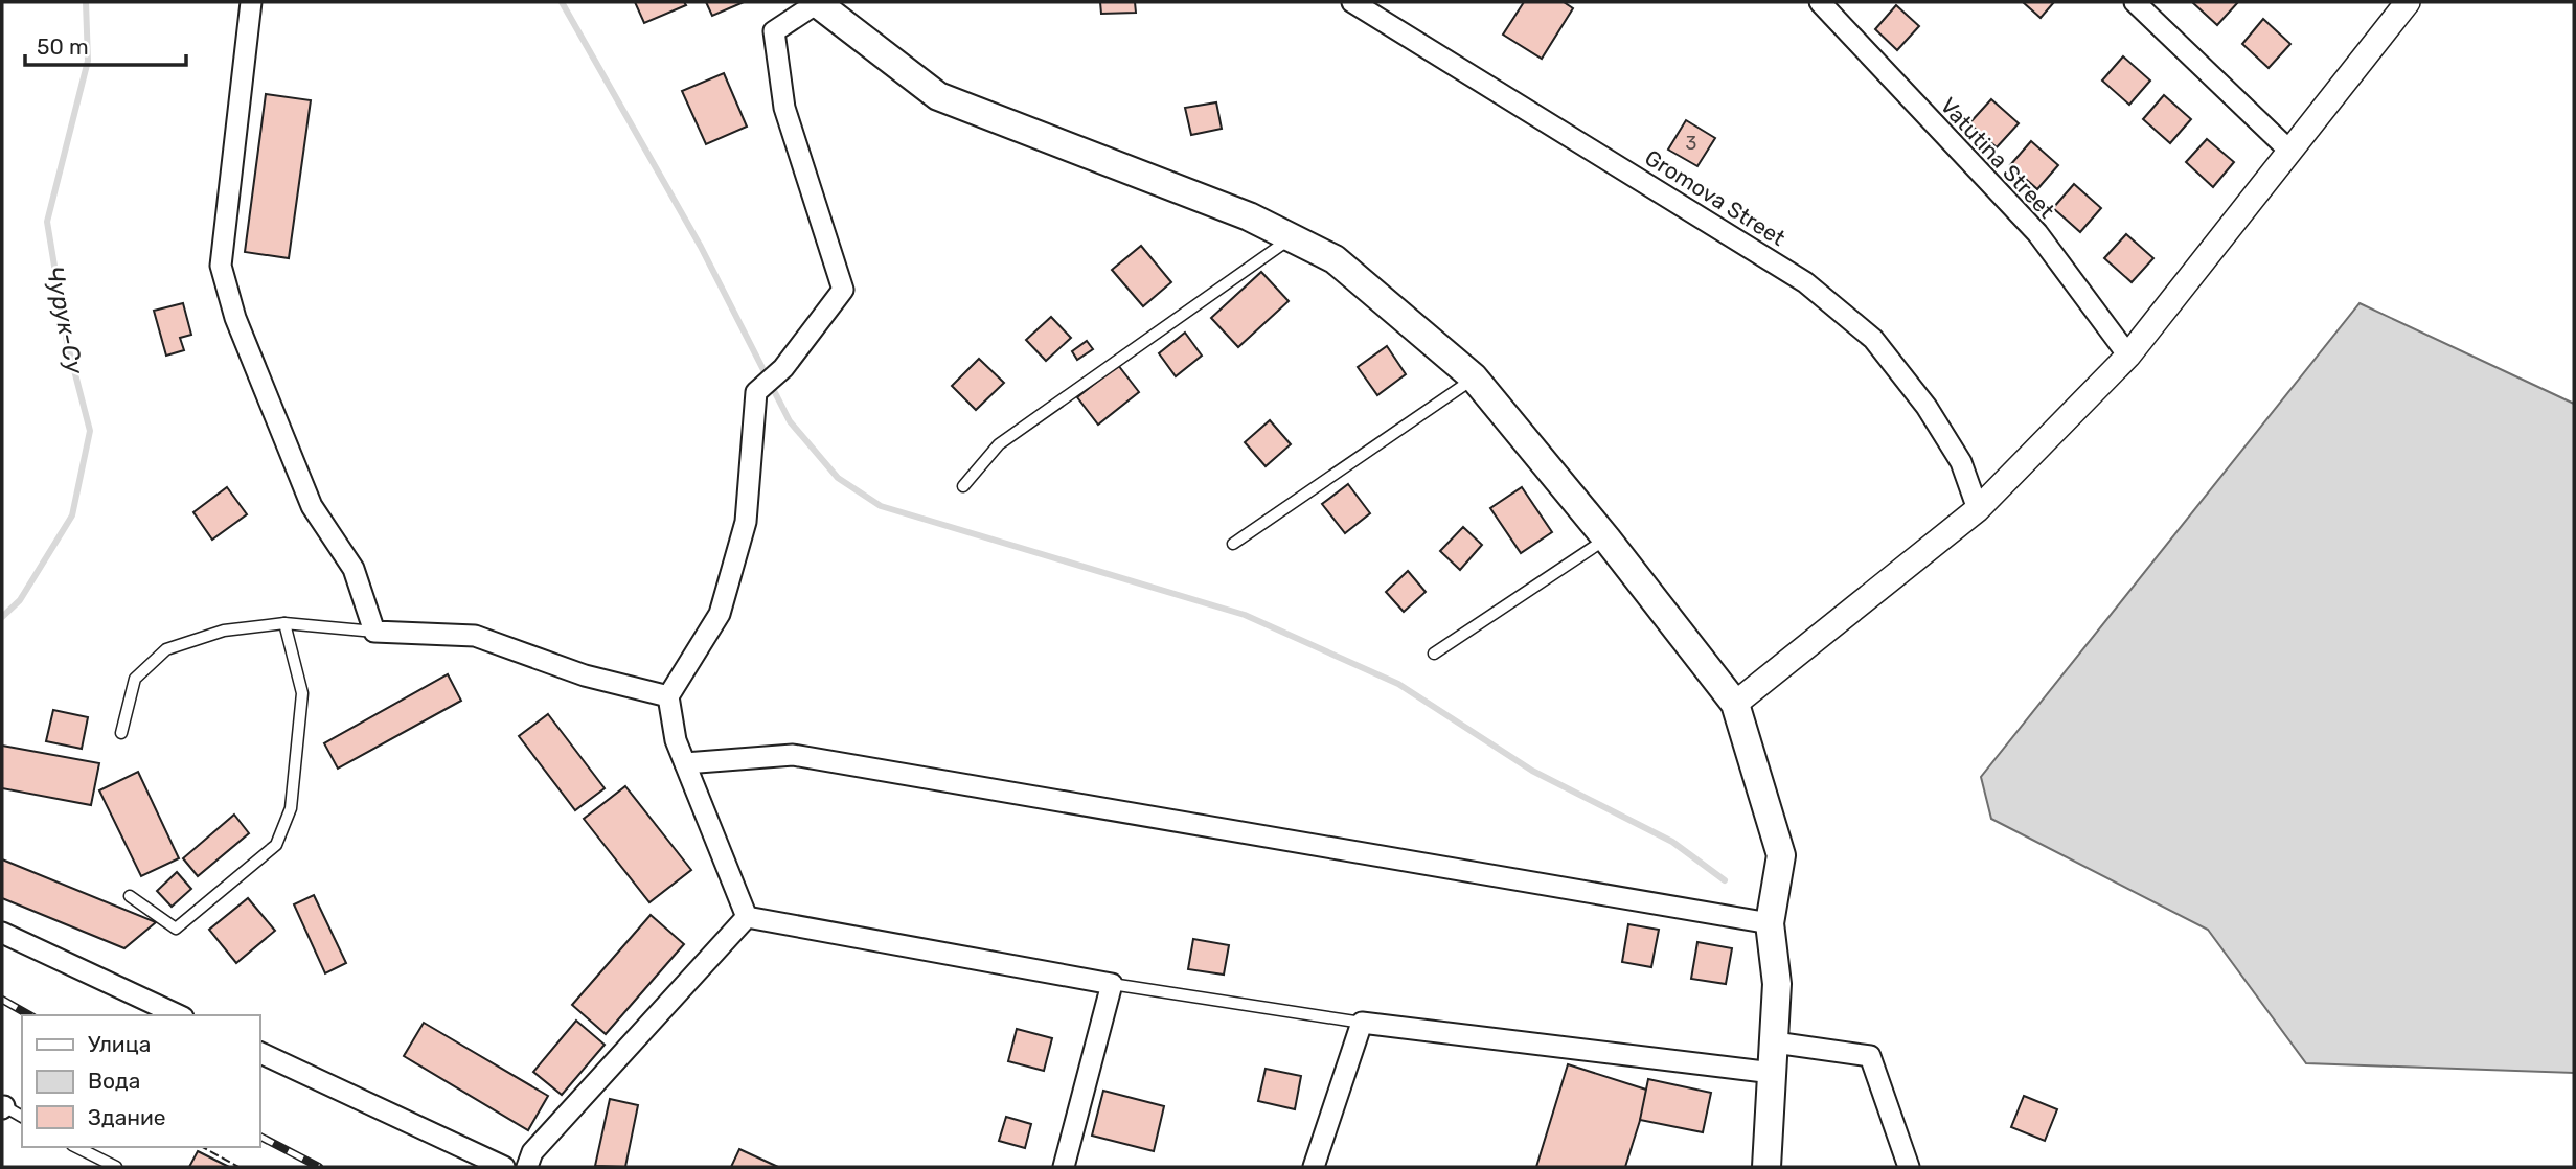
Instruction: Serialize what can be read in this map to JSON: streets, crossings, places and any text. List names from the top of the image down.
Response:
{
  "streets": {
    "street": ["Vatutina Street", "Gromova Street"]
  },
  "water": ["Чурук-Су"],
  "house_numbers": ["3"],
  "legend": ["Улица", "Вода", "Здание"],
  "scale_bar": "50 m"
}
